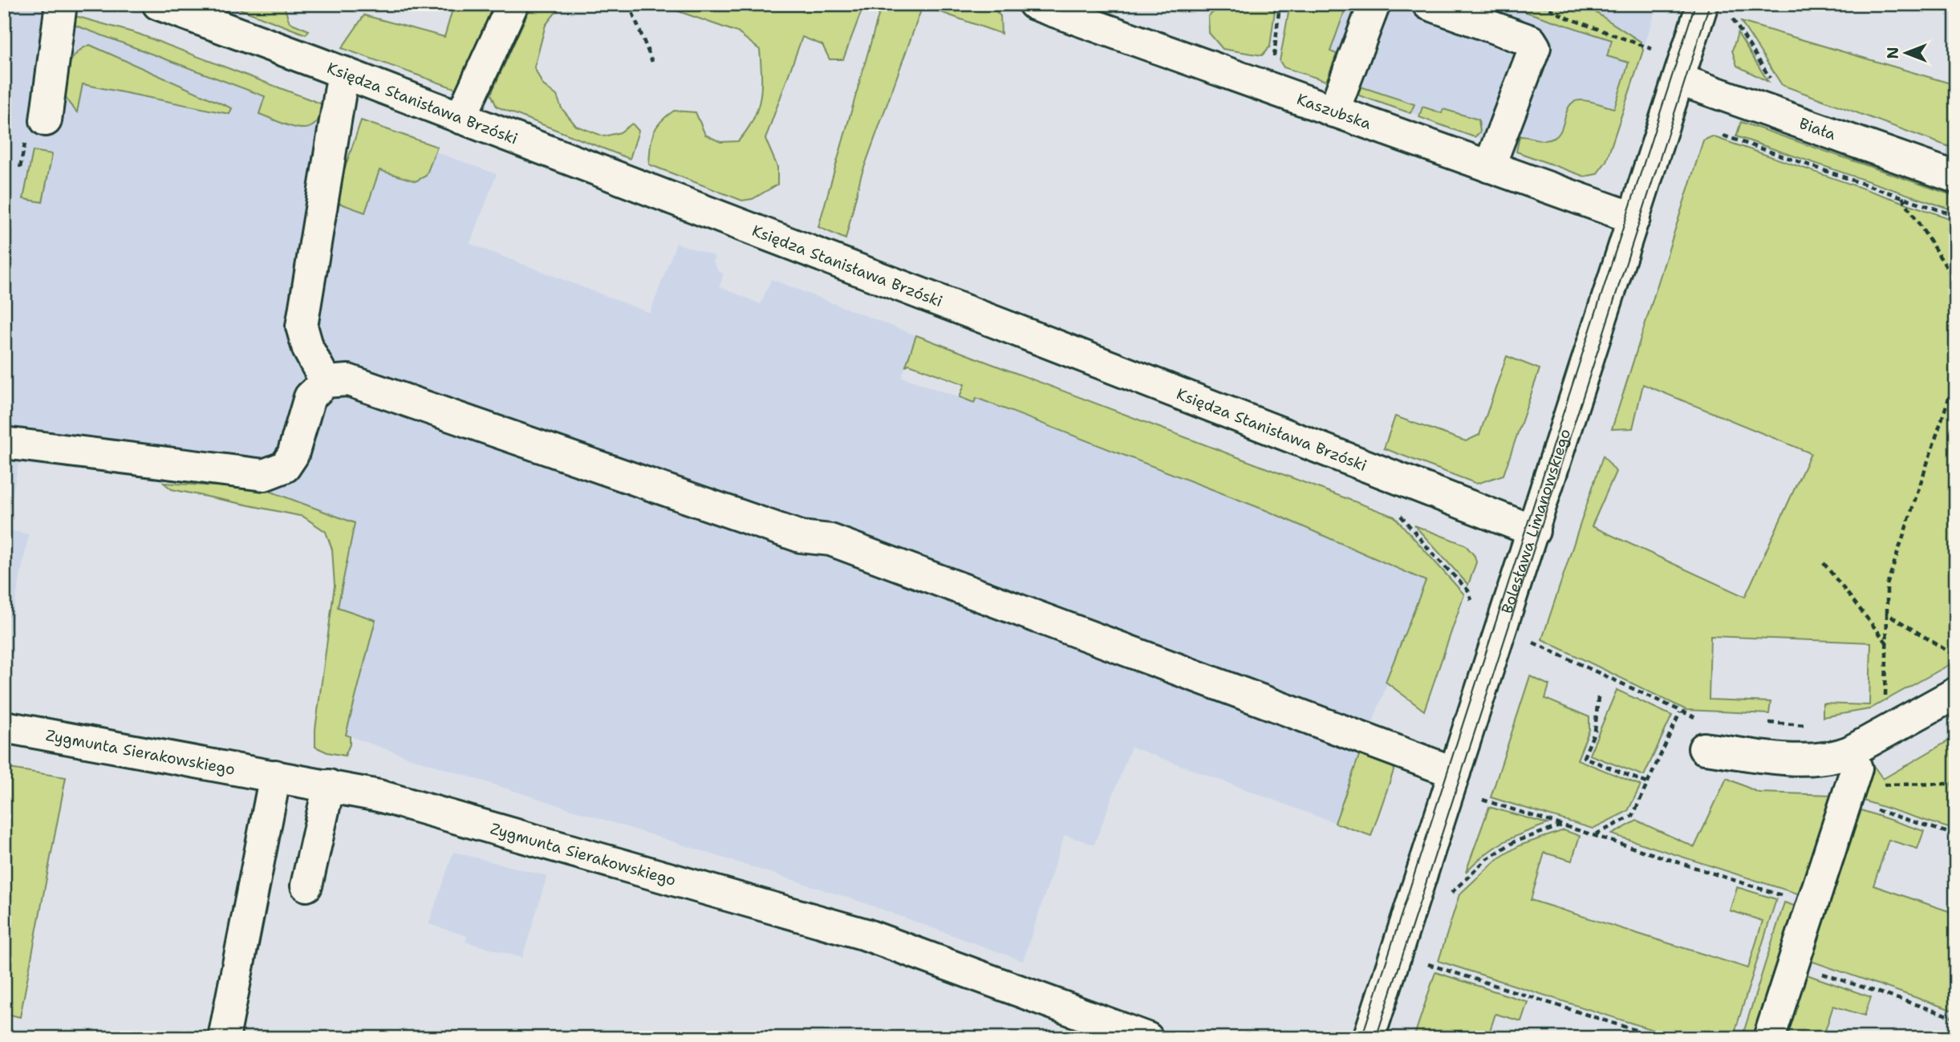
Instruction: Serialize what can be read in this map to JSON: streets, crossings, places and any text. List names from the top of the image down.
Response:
{
  "streets": {
    "street": [
      "Księdza Stanisława Brzóski",
      "Kaszubska",
      "Biała",
      "Bolesława Limanowskiego",
      "Zygmunta Sierakowskiego"
    ]
  },
  "crossings": [
    ["Księdza Stanisława Brzóski", "Bolesława Limanowskiego"],
    ["Kaszubska", "Bolesława Limanowskiego"],
    ["Biała", "Bolesława Limanowskiego"]
  ],
  "north": "left"
}
